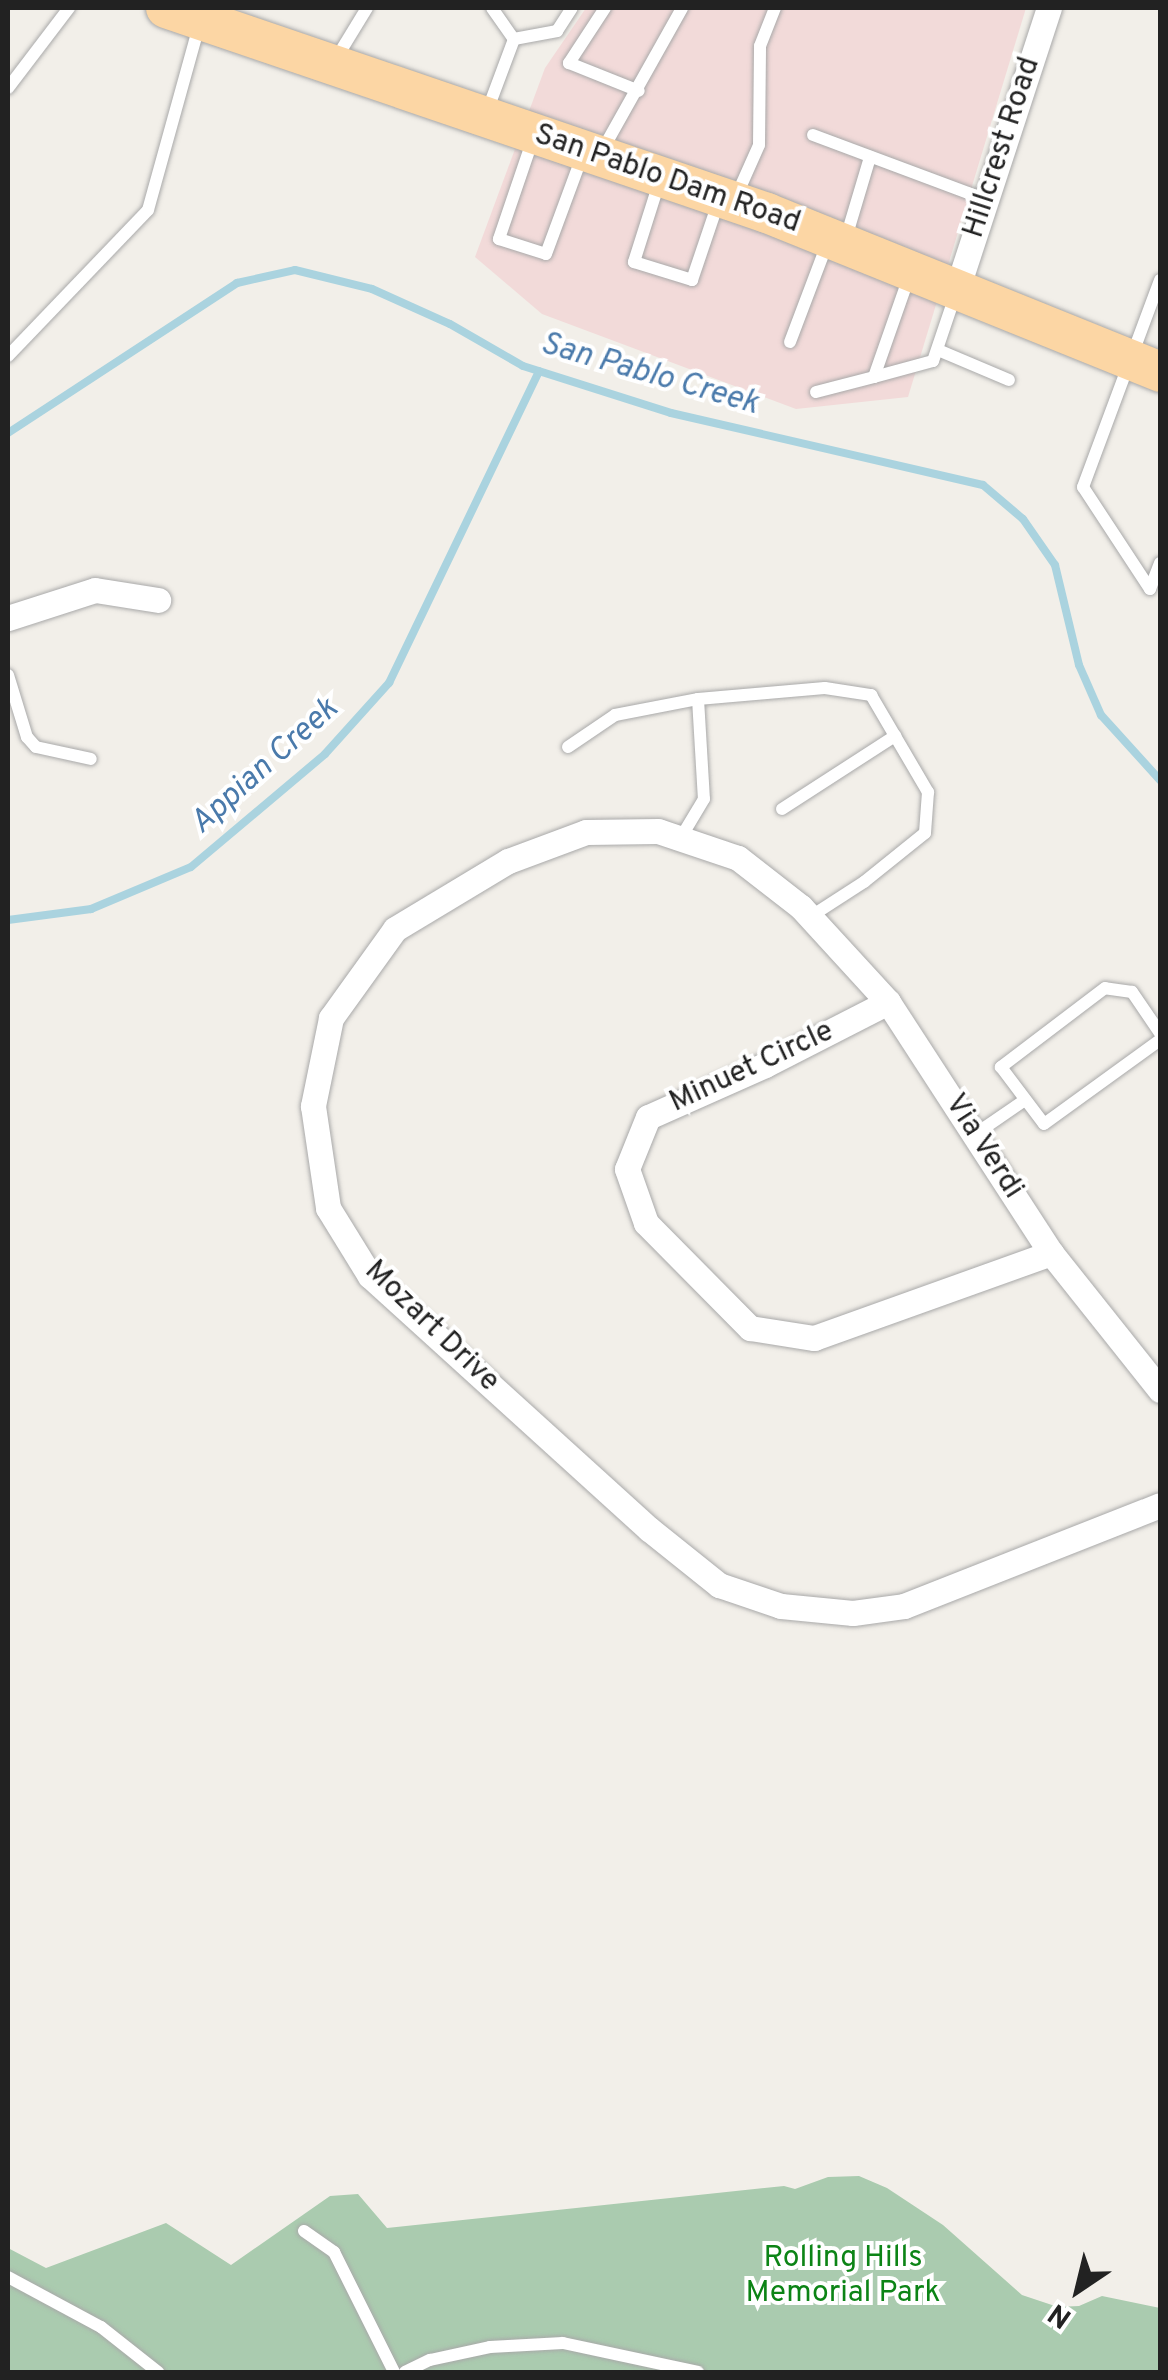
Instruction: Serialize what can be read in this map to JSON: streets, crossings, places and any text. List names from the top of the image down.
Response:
{
  "streets": {
    "main road": ["San Pablo Dam Road"],
    "street": [
      "Hillcrest Road",
      "Minuet Circle",
      "Via Verdi",
      "Mozart Drive"
    ]
  },
  "crossings": [
    ["Hillcrest Road", "San Pablo Dam Road"],
    ["Minuet Circle", "Via Verdi"],
    ["Via Verdi", "Mozart Drive"]
  ],
  "water": ["San Pablo Creek", "Appian Creek"],
  "parks": ["Rolling Hills Memorial Park"],
  "north": "bottom left"
}
